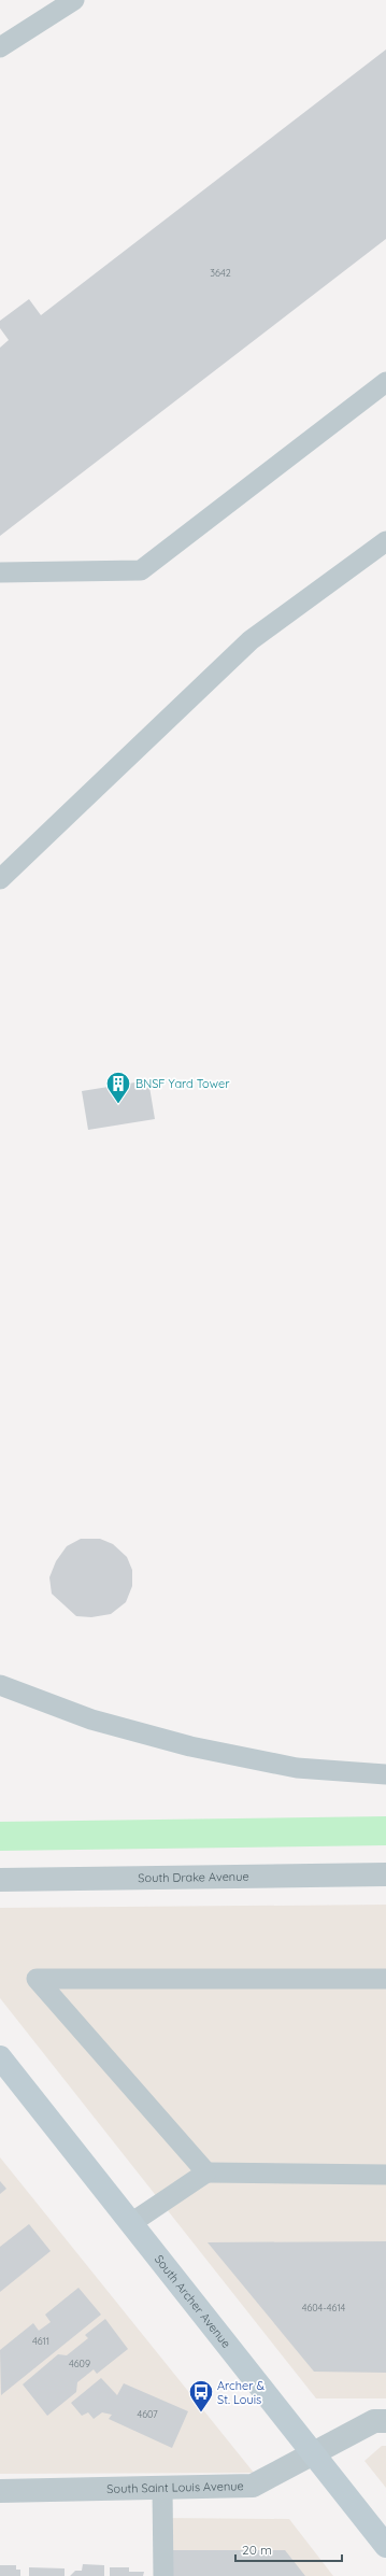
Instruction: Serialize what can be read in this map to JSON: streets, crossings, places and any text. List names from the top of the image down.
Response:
{
  "streets": {
    "main road": ["South Archer Avenue"],
    "street": ["South Drake Avenue", "South Saint Louis Avenue"]
  },
  "crossings": [
    ["South Archer Avenue", "South Saint Louis Avenue"]
  ],
  "places": {
    "building": ["BNSF Yard Tower"],
    "bus stop": ["Archer & St. Louis"]
  },
  "house_numbers": [
    "3642",
    "4604-4614",
    "4611",
    "4609",
    "4607"
  ],
  "scale_bar": "20 m"
}
